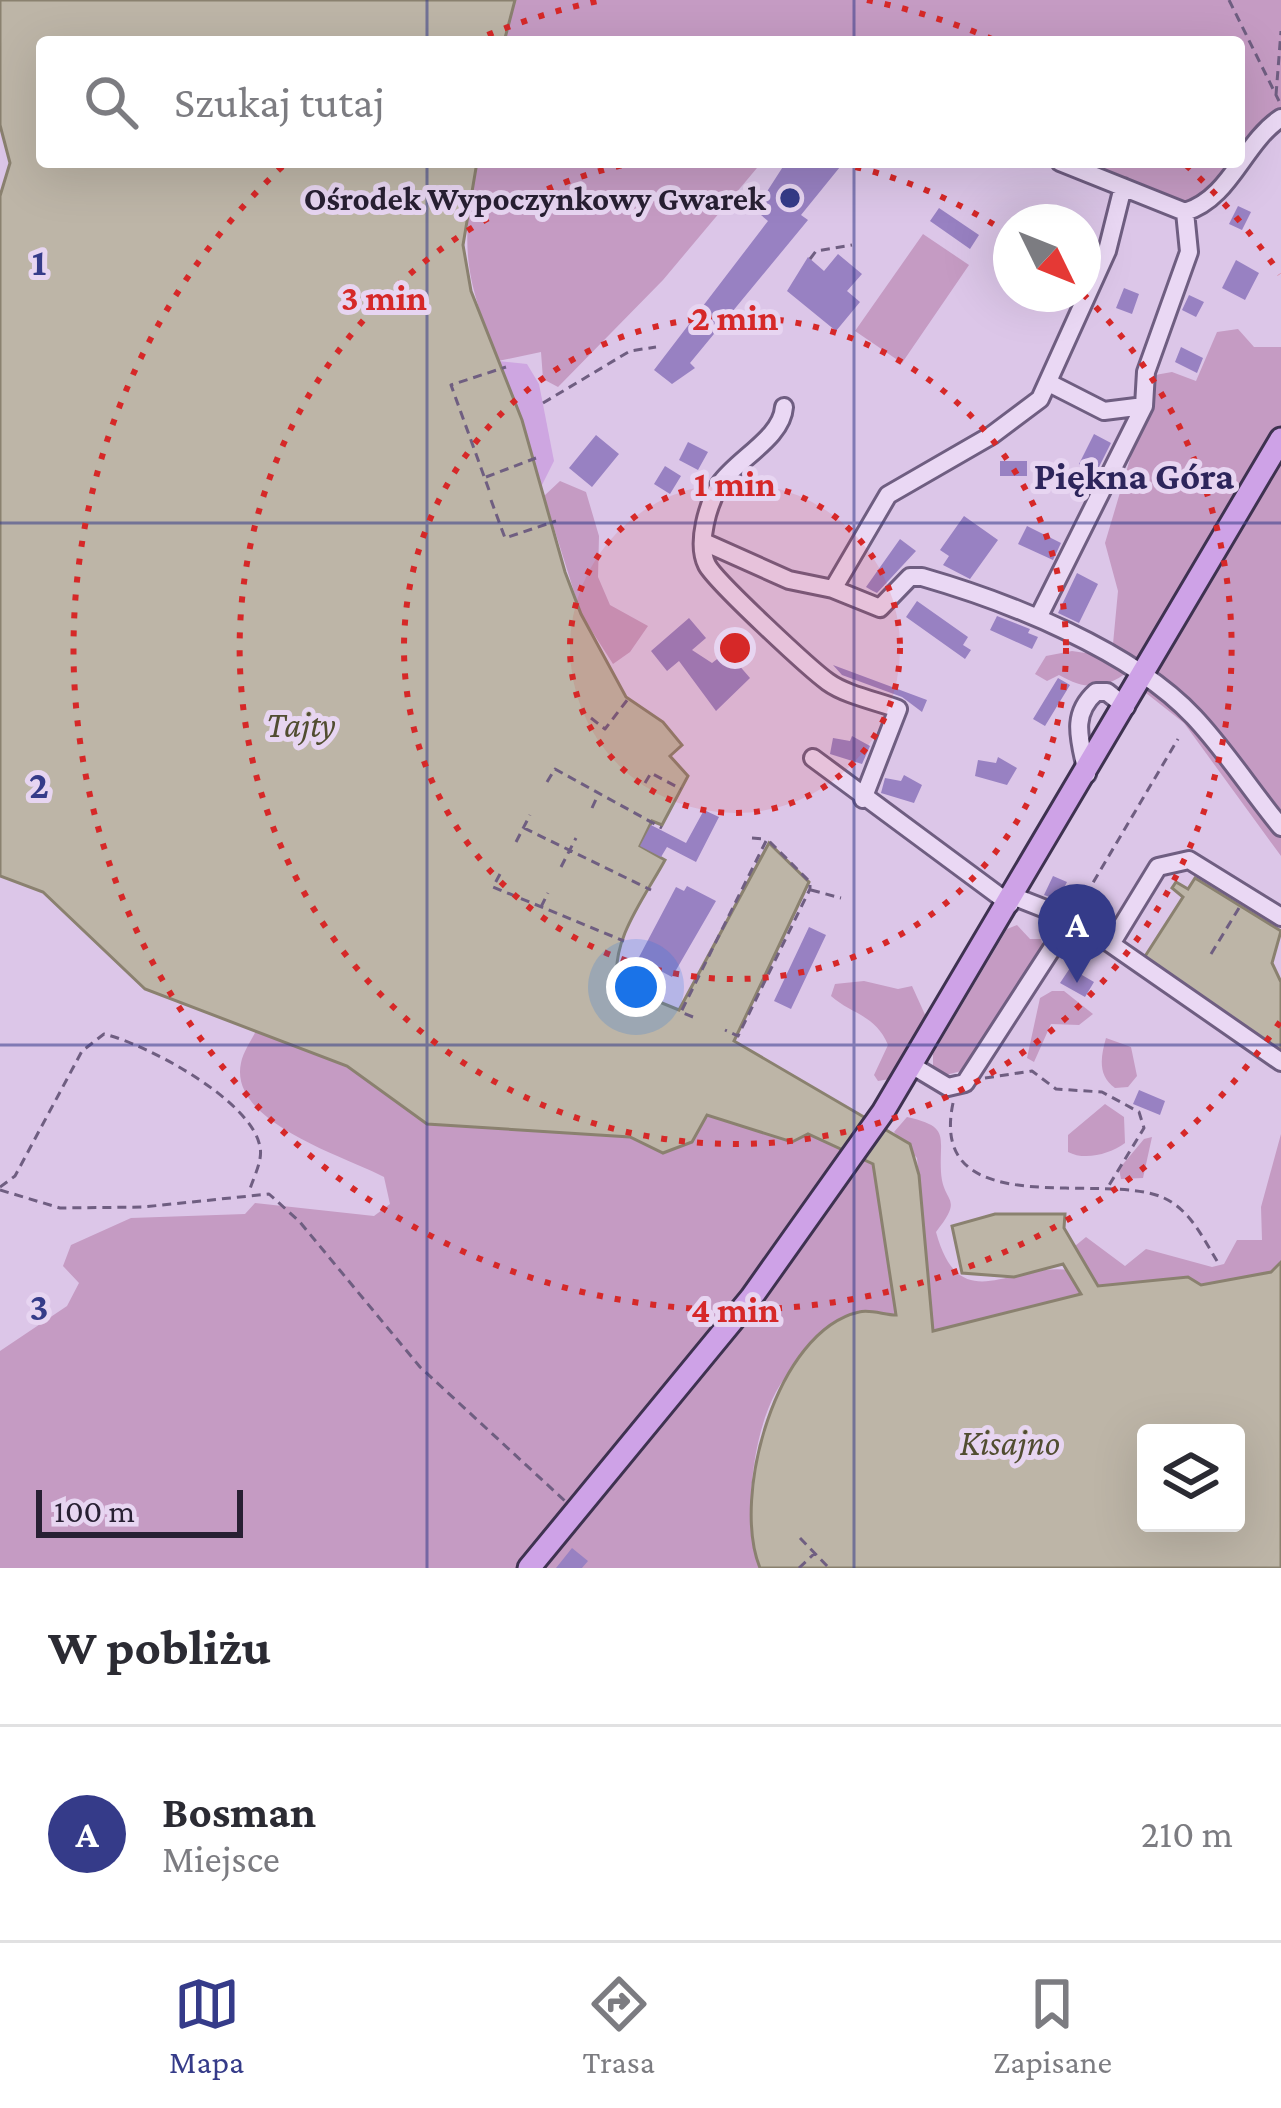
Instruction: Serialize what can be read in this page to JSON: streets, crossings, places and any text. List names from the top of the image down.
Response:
{
  "districts": ["Piękna Góra"],
  "water": ["Tajty", "Kisajno"],
  "places": ["Ośrodek Wypoczynkowy Gwarek"],
  "scale_bar": "100 m",
  "north": "bottom right",
  "page": {
    "search": "Szukaj tutaj",
    "pins": "A",
    "scale": "100 m",
    "heading": "W pobliżu",
    "list": [
      {
        "mark": "A",
        "name": "Bosman",
        "note": "Miejsce",
        "value": "210 m"
      }
    ],
    "nav": ["Mapa", "Trasa", "Zapisane"]
  },
  "grid": {
    "rows": ["1", "2", "3"]
  },
  "rings": [
    "3 min",
    "2 min",
    "1 min",
    "4 min"
  ]
}
